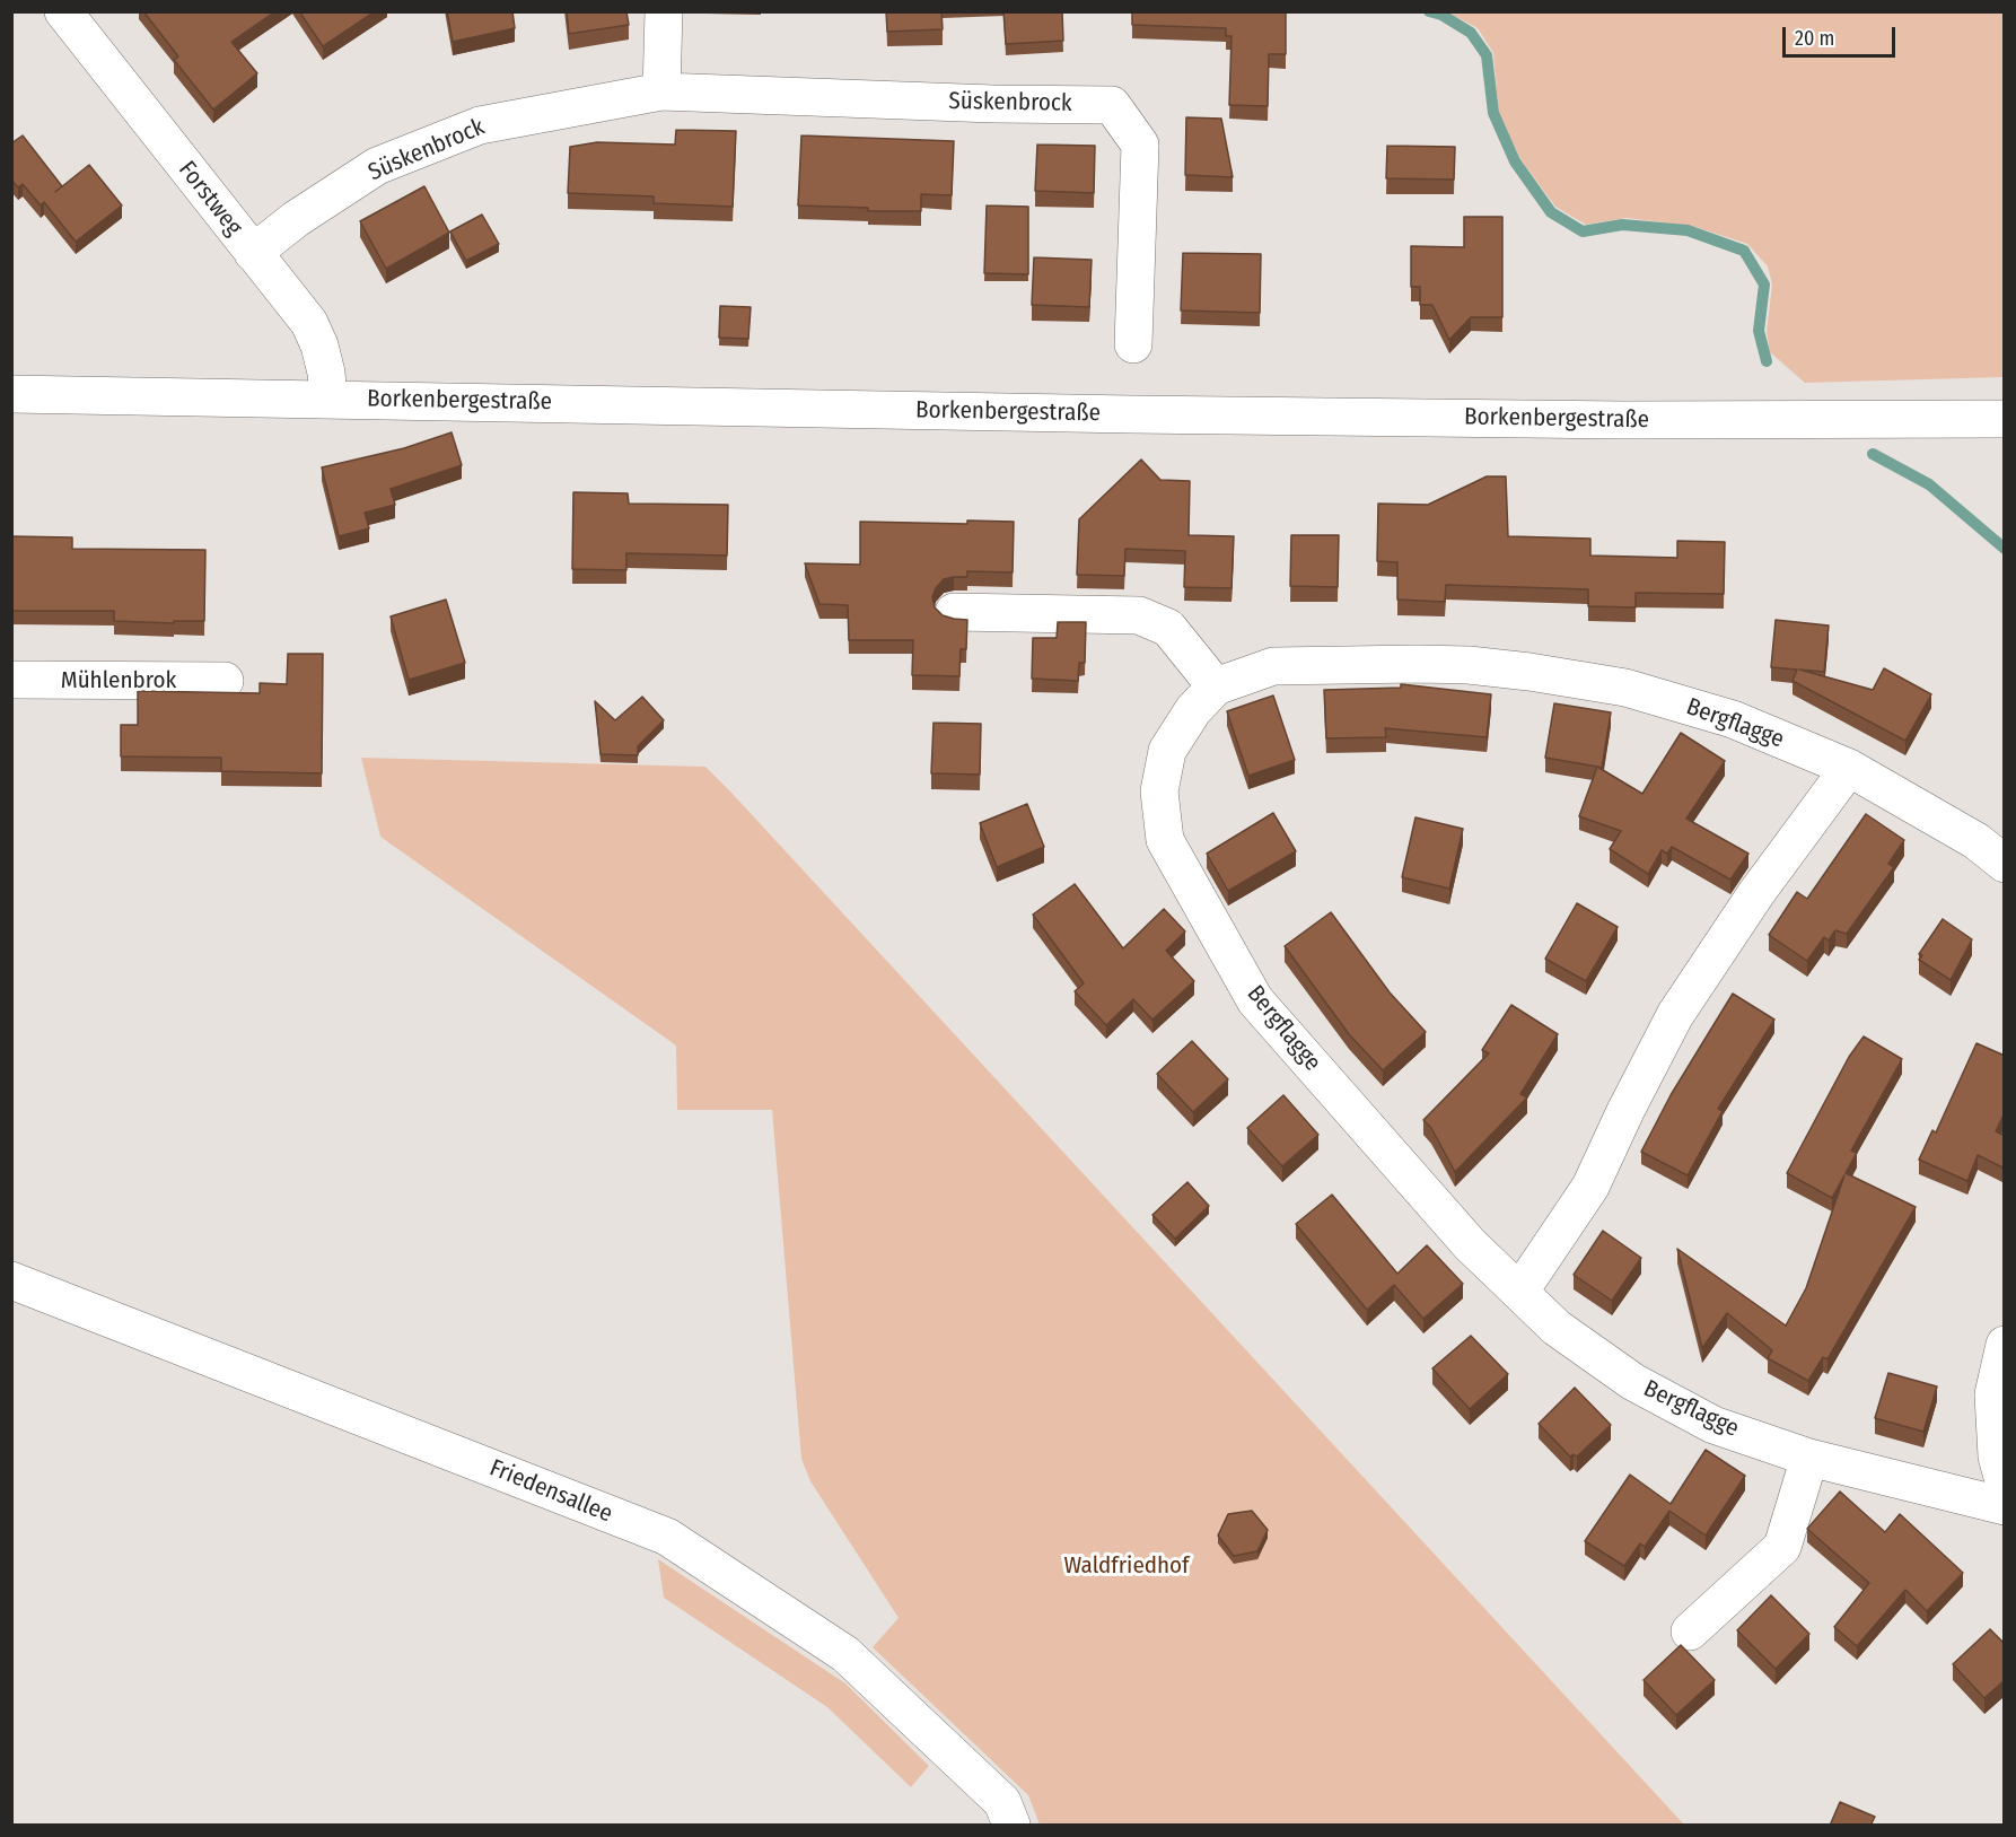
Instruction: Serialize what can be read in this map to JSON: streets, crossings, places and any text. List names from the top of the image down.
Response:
{
  "streets": {
    "street": [
      "Süskenbrock",
      "Forstweg",
      "Borkenbergestraße",
      "Mühlenbrok",
      "Bergflagge",
      "Friedensallee"
    ]
  },
  "crossings": [
    ["Süskenbrock", "Forstweg"],
    ["Forstweg", "Borkenbergestraße"]
  ],
  "parks": ["Waldfriedhof"],
  "scale_bar": "20 m"
}
